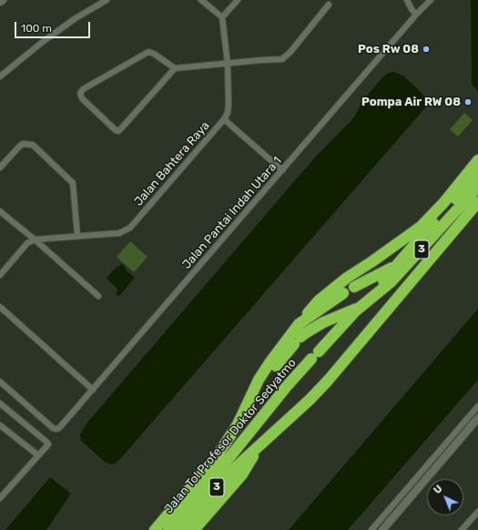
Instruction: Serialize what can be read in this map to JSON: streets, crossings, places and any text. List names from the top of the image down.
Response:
{
  "streets": {
    "highway": ["3", "Jalan Tol Profesor Doktor Sedyatmo"],
    "street": ["Jalan Bahtera Raya", "Jalan Pantai Indah Utara 1"]
  },
  "places": ["Pos Rw 08", "Pompa Air RW 08"],
  "scale_bar": "100 m",
  "north": "top left"
}
